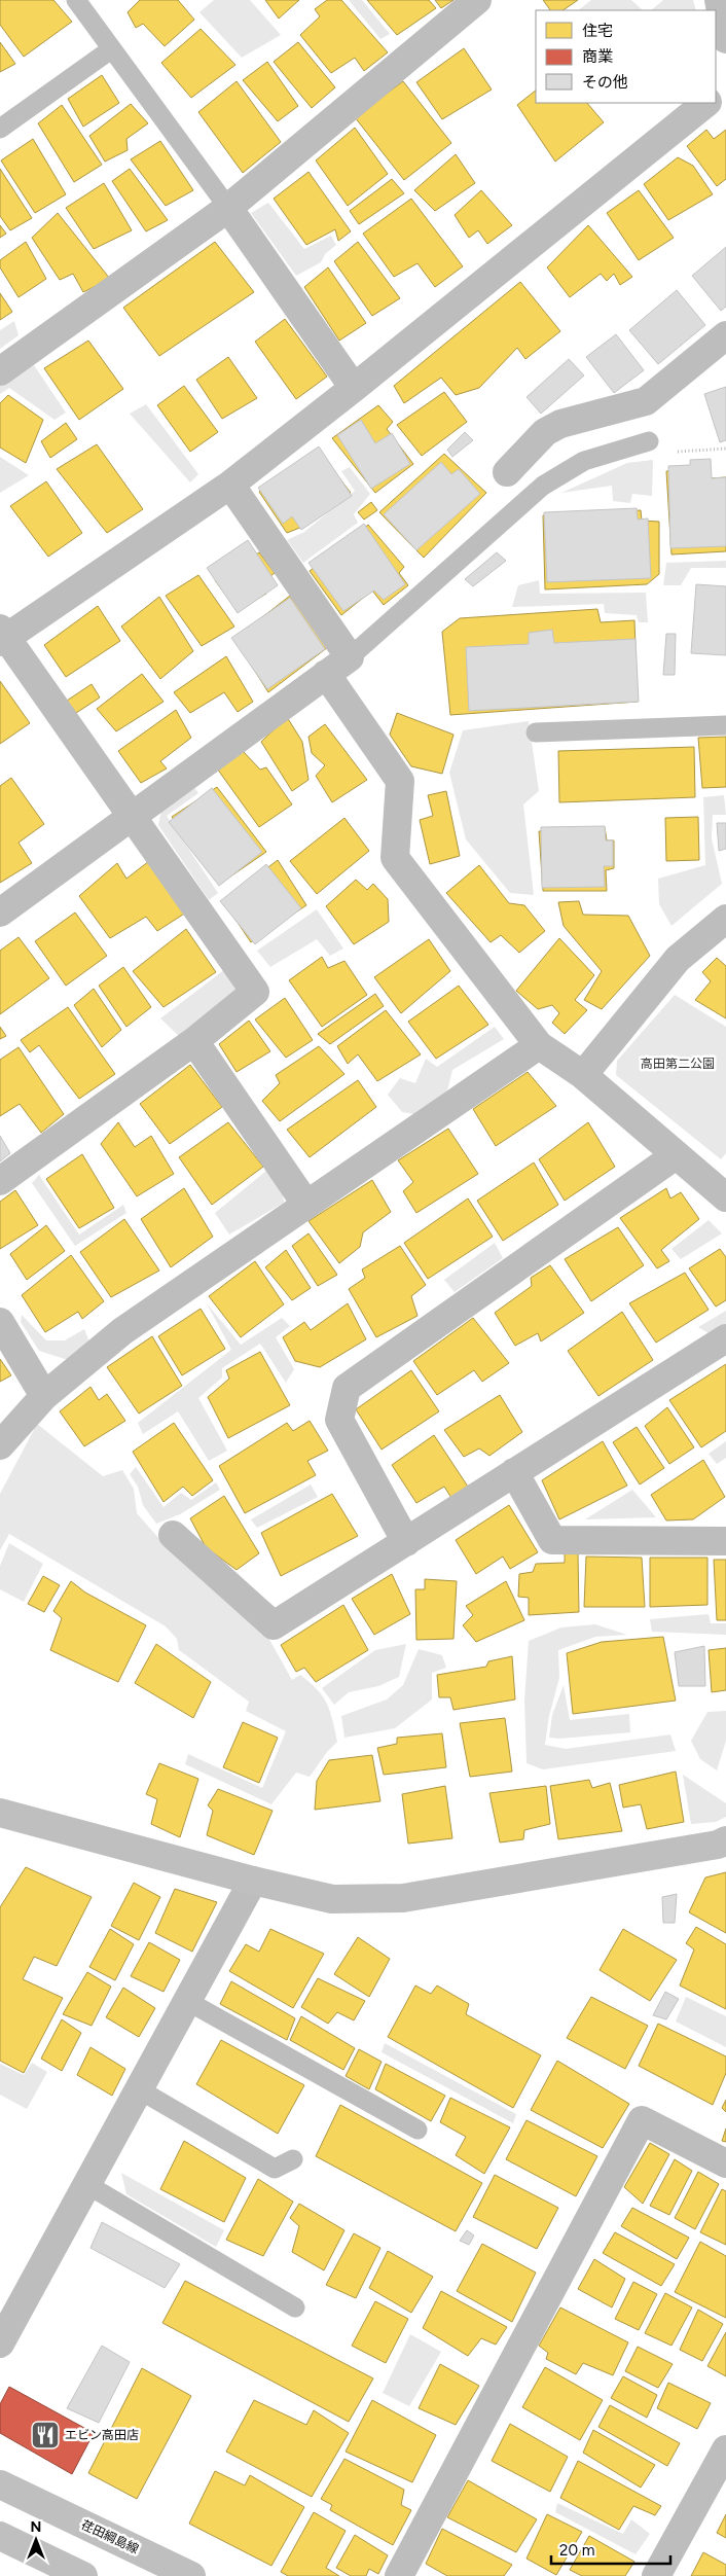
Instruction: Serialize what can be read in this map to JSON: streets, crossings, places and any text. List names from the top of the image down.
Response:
{
  "streets": {
    "street": ["荏田綱島線"]
  },
  "parks": ["高田第二公園"],
  "places": {
    "restaurant": ["エビン高田店"]
  },
  "legend": ["住宅", "商業", "その他"],
  "scale_bar": "20 m",
  "north": "top"
}
